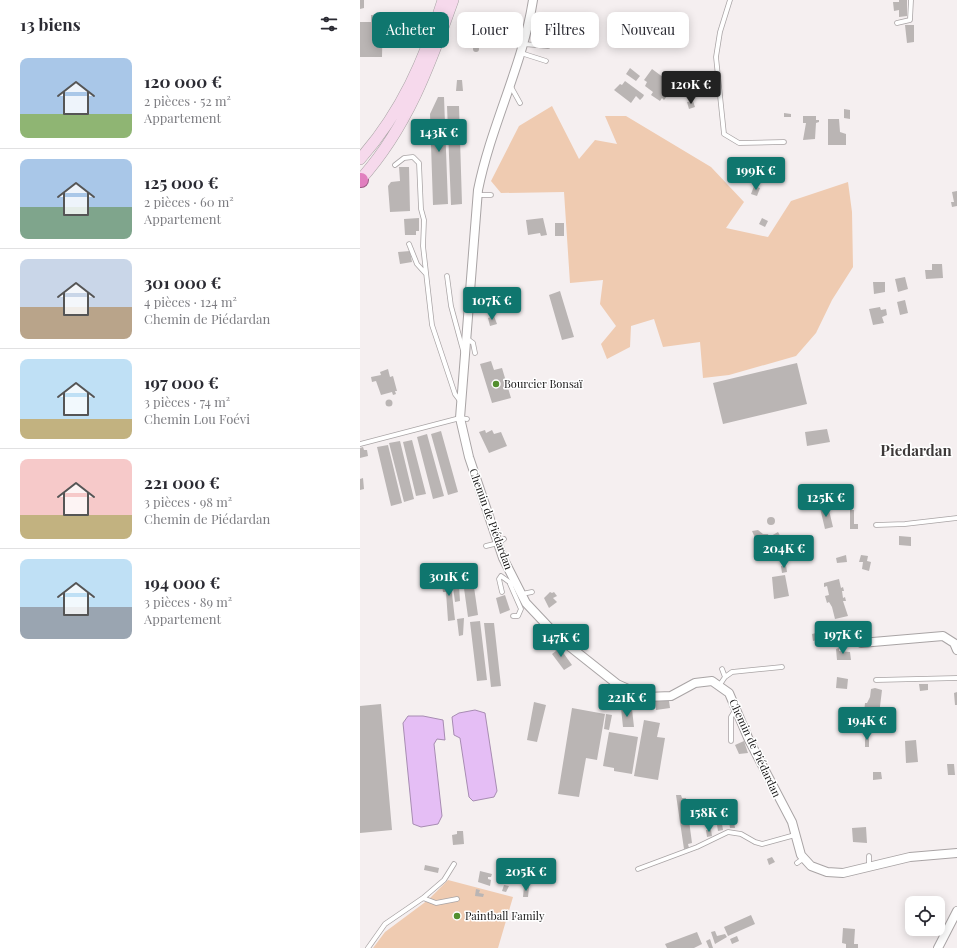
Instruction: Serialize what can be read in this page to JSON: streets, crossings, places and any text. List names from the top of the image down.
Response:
{
  "streets": {
    "street": ["Chemin de Piédardan"]
  },
  "districts": ["Piedardan"],
  "places": ["Bourcier Bonsaï", "Paintball Family"],
  "page": {
    "heading": "13 biens",
    "chip": [
      "Acheter",
      "Louer",
      "Filtres",
      "Nouveau"
    ],
    "list": [
      {
        "name": "120 000 €",
        "note": "2 pièces · 52 m² · Appartement"
      },
      {
        "name": "125 000 €",
        "note": "2 pièces · 60 m² · Appartement"
      },
      {
        "name": "301 000 €",
        "note": "4 pièces · 124 m² · Chemin de Piédardan"
      },
      {
        "name": "197 000 €",
        "note": "3 pièces · 74 m² · Chemin Lou Foévi"
      },
      {
        "name": "221 000 €",
        "note": "3 pièces · 98 m² · Chemin de Piédardan"
      },
      {
        "name": "194 000 €",
        "note": "3 pièces · 89 m² · Appartement"
      }
    ],
    "price": [
      "120K €",
      "143K €",
      "199K €",
      "107K €",
      "125K €",
      "204K €",
      "301K €",
      "197K €",
      "147K €",
      "221K €",
      "194K €",
      "158K €",
      "205K €"
    ]
  }
}
